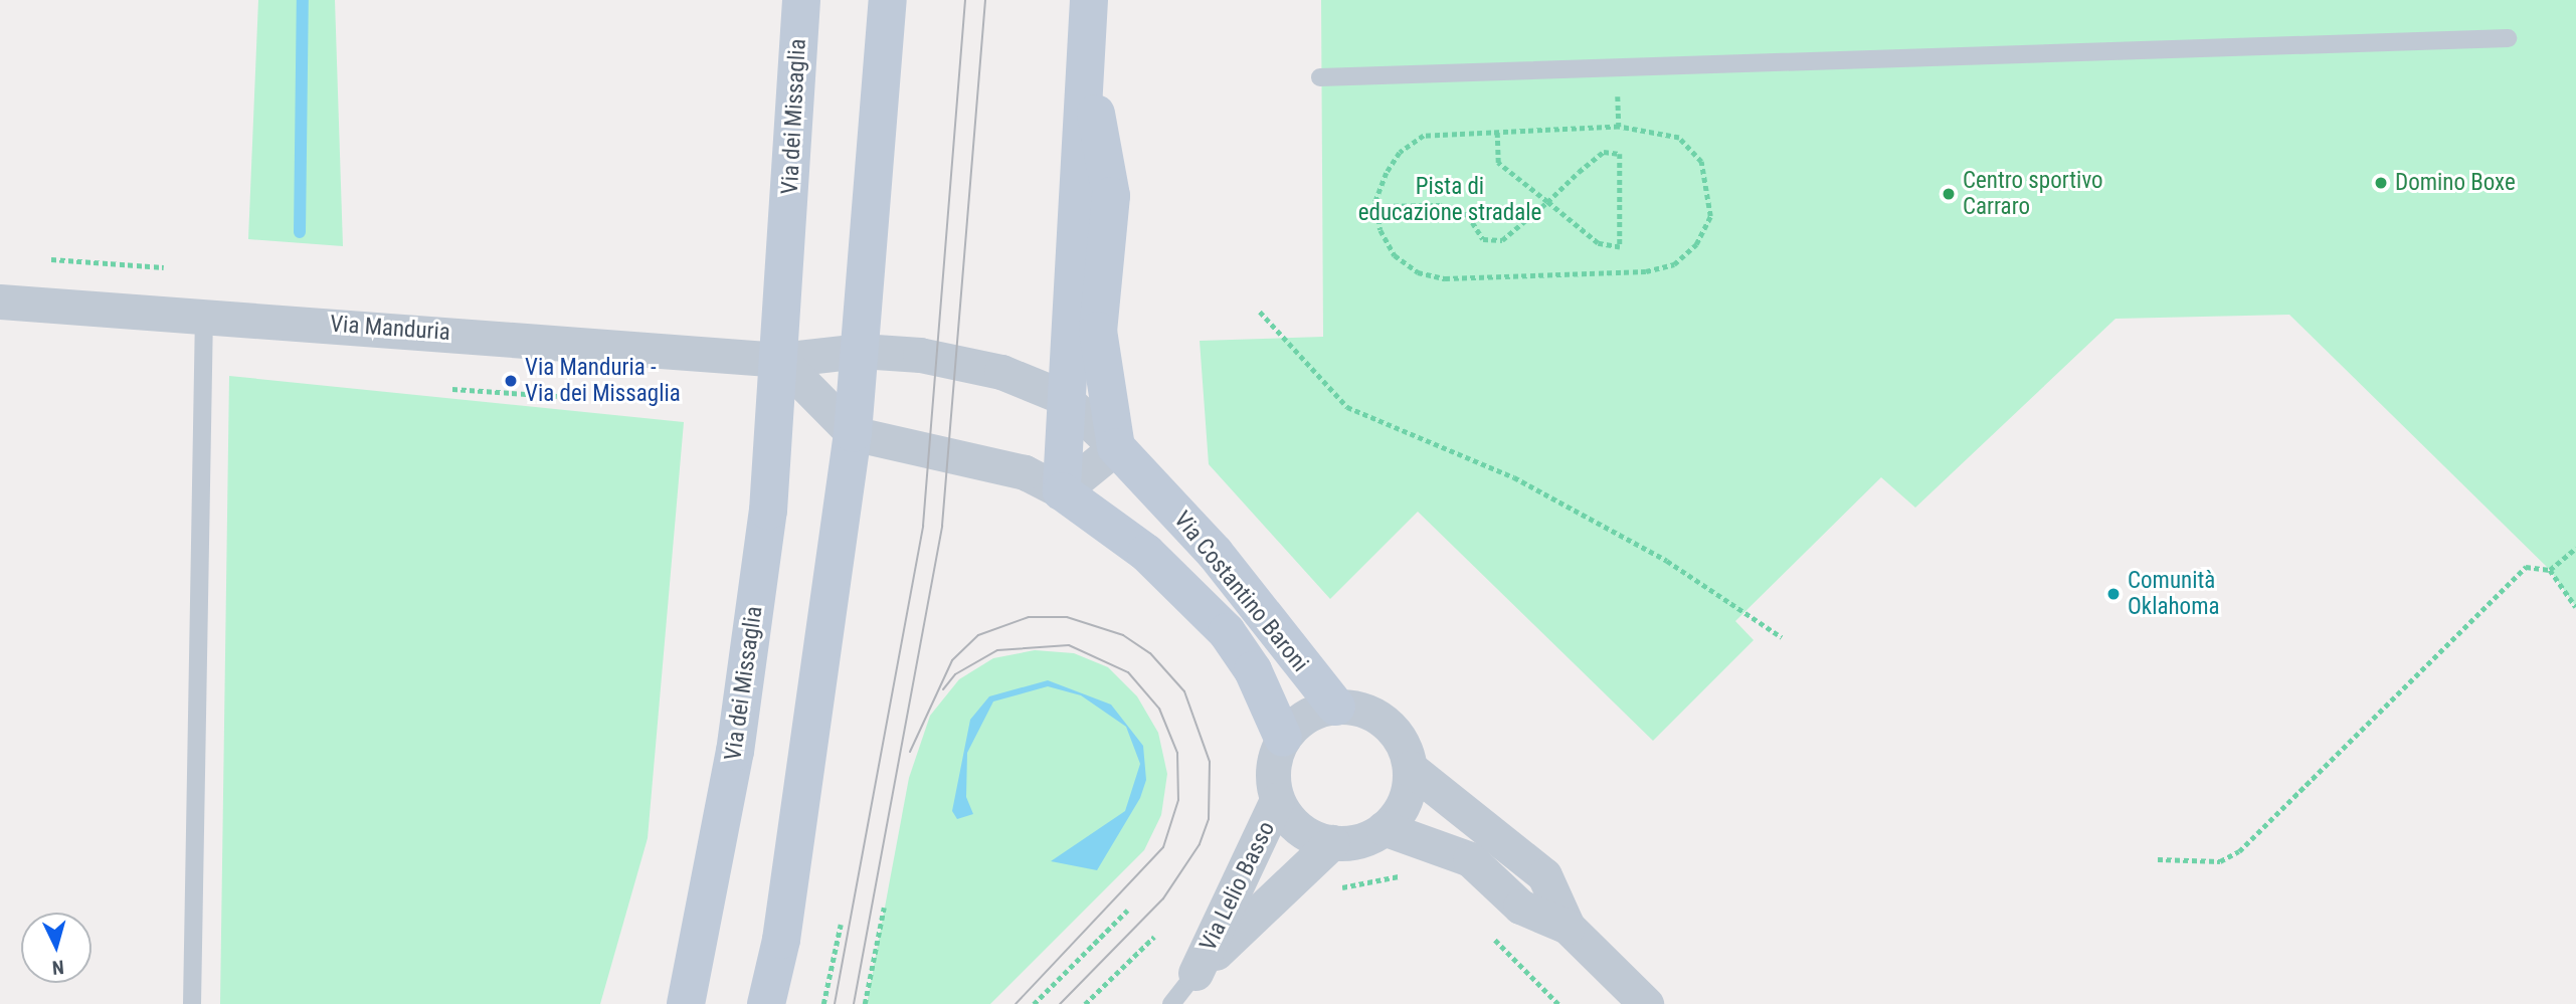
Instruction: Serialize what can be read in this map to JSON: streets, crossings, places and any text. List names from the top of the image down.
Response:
{
  "streets": {
    "main road": ["Via dei Missaglia", "Via Costantino Baroni"],
    "street": ["Via Manduria", "Via Lelio Basso"]
  },
  "crossings": [
    ["Via dei Missaglia", "Via Manduria"],
    ["Via Costantino Baroni", "Via Lelio Basso"]
  ],
  "parks": ["Pista di educazione stradale"],
  "places": [
    "Domino Boxe",
    "Centro sportivo Carraro",
    "Via Manduria - Via dei Missaglia",
    "Comunità Oklahoma"
  ],
  "north": "bottom"
}
